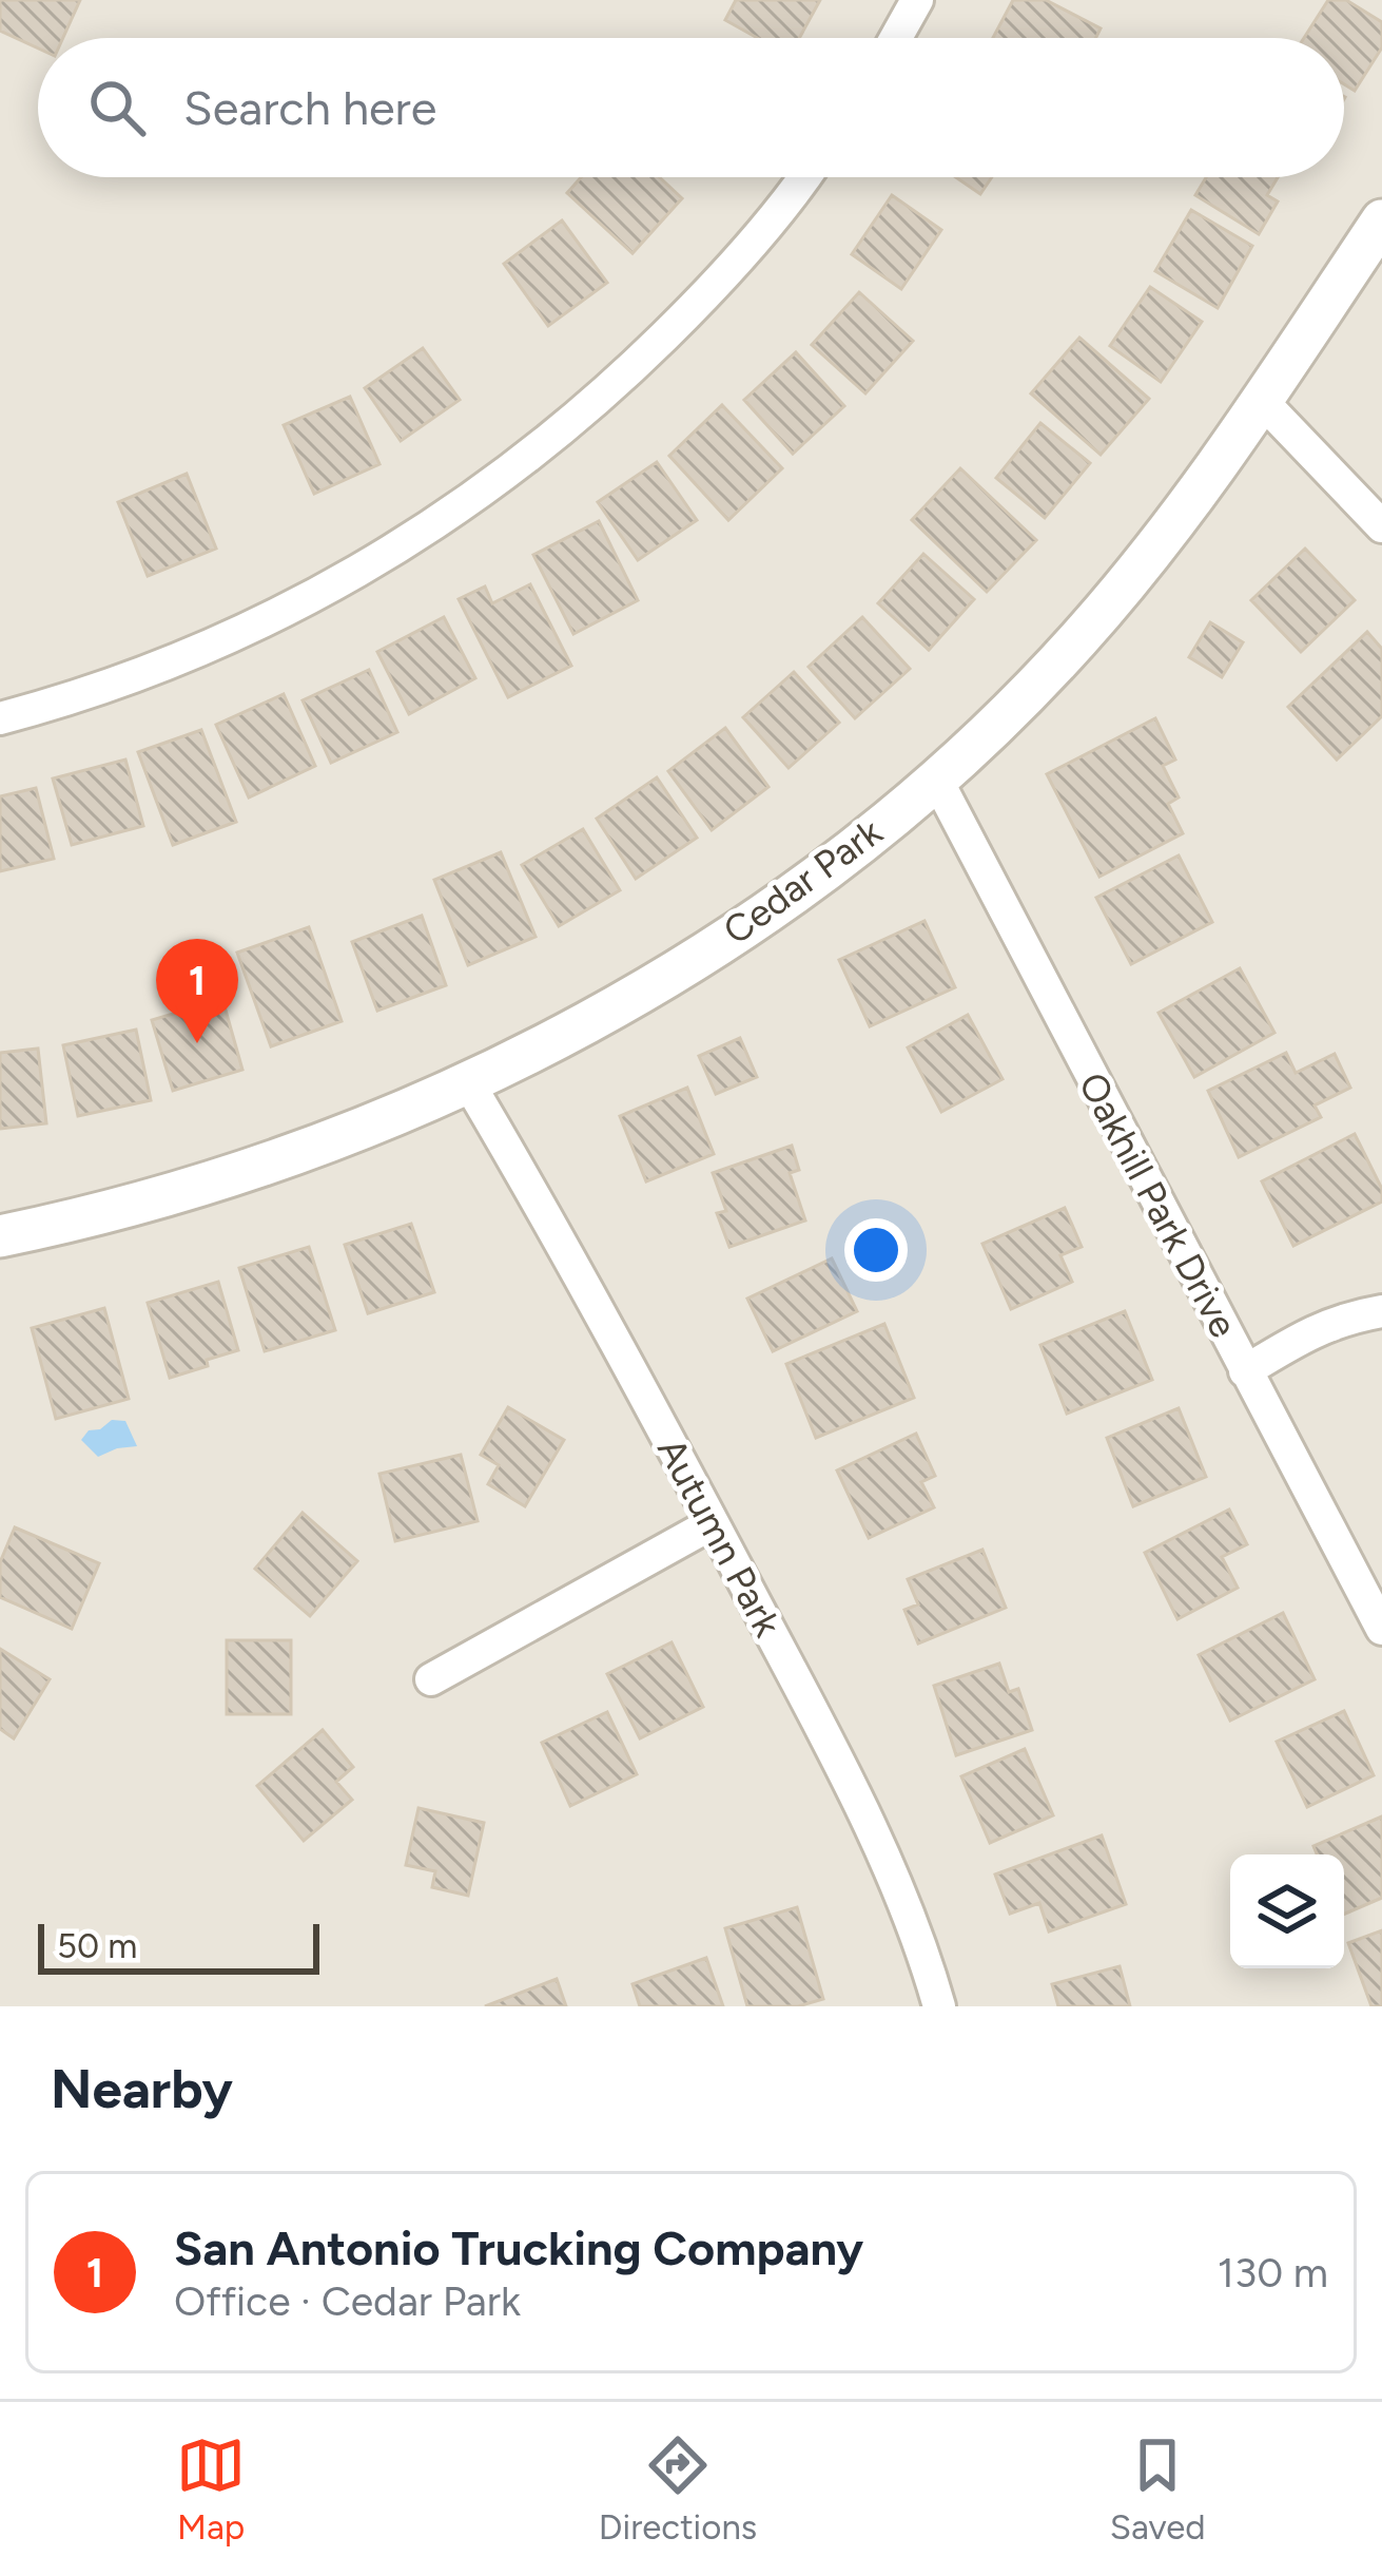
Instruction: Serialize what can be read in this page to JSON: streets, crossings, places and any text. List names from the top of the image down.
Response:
{
  "streets": {
    "street": ["Cedar Park", "Oakhill Park Drive", "Autumn Park"]
  },
  "crossings": [
    ["Cedar Park", "Oakhill Park Drive"],
    ["Cedar Park", "Autumn Park"]
  ],
  "scale_bar": "50 m",
  "page": {
    "search": "Search here",
    "pins": "1",
    "scale": "50 m",
    "heading": "Nearby",
    "list": [
      {
        "mark": "1",
        "name": "San Antonio Trucking Company",
        "note": "Office · Cedar Park",
        "value": "130 m"
      }
    ],
    "nav": ["Map", "Directions", "Saved"]
  }
}
